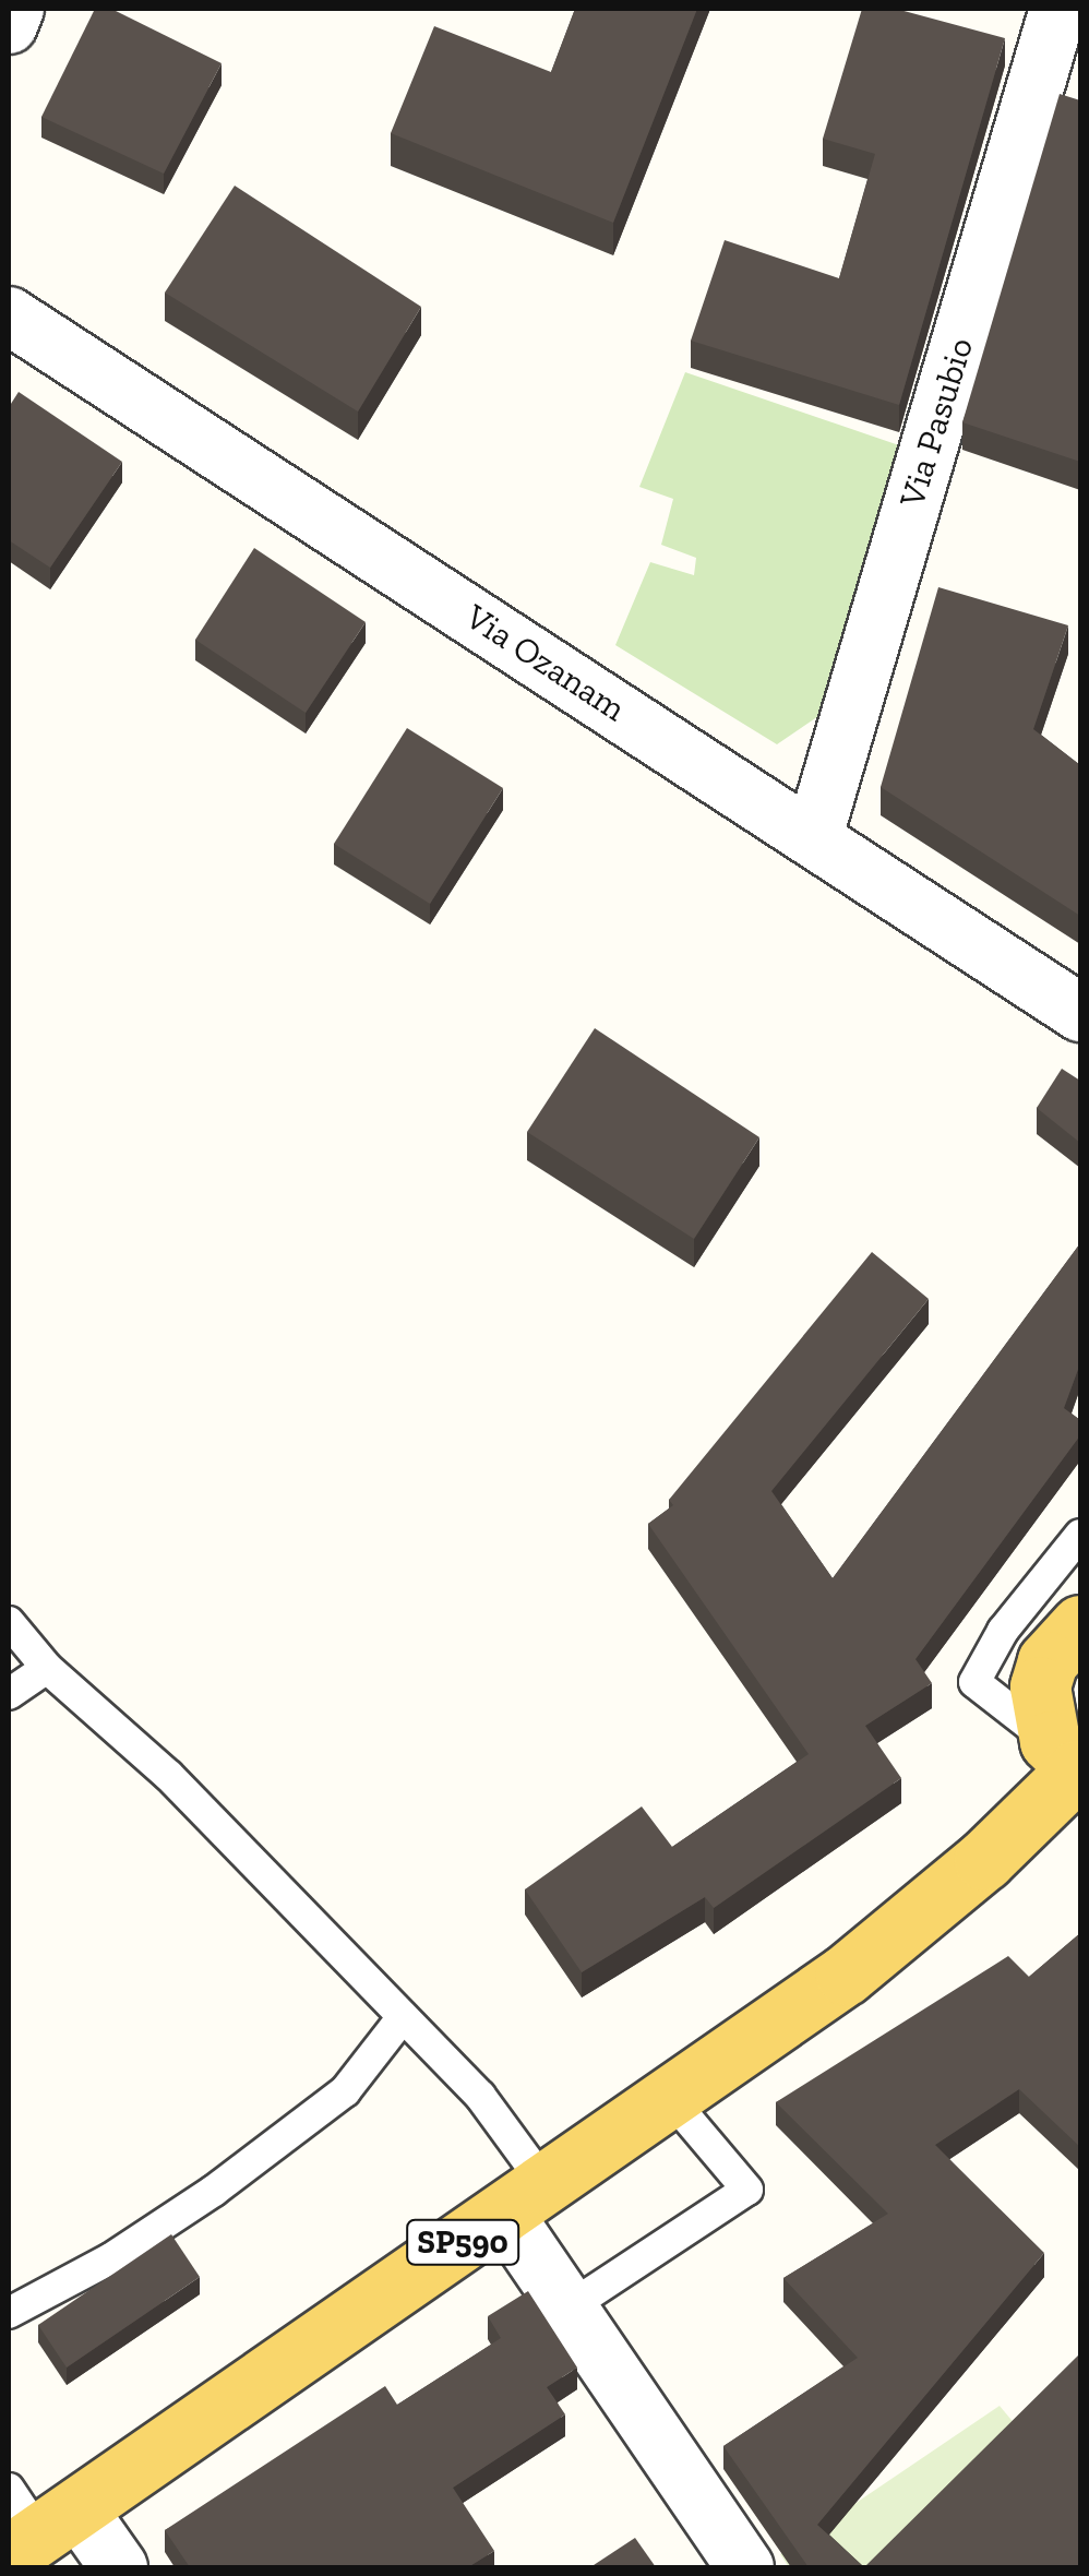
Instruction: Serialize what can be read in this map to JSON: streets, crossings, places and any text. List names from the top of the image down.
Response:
{
  "streets": {
    "main road": ["SP590"],
    "street": ["Via Pasubio", "Via Ozanam"]
  },
  "crossings": [
    ["Via Pasubio", "Via Ozanam"]
  ]
}
